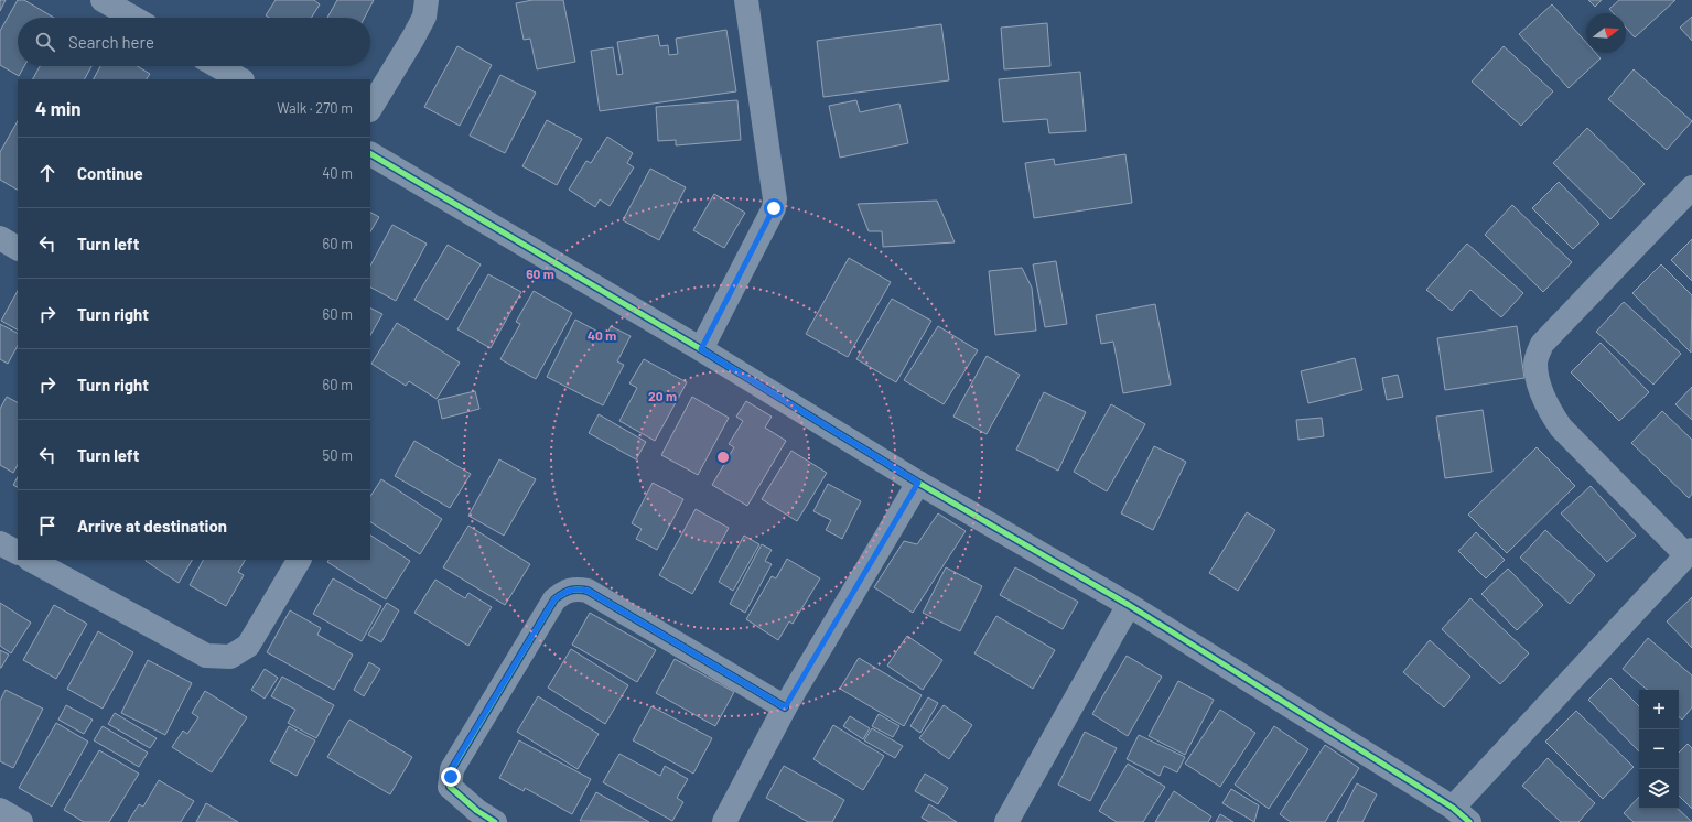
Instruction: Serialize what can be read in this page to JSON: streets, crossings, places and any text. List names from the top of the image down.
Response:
{
  "north": "right",
  "page": {
    "search": "Search here",
    "heading": ["4 min", "Walk · 270 m"],
    "list": [
      ["Continue", "40 m"],
      ["Turn left", "60 m"],
      ["Turn right", "60 m"],
      ["Turn right", "60 m"],
      ["Turn left", "50 m"],
      "Arrive at destination"
    ],
    "map_buttons": ["+", "−"]
  },
  "rings": ["60 m", "40 m", "20 m"]
}
